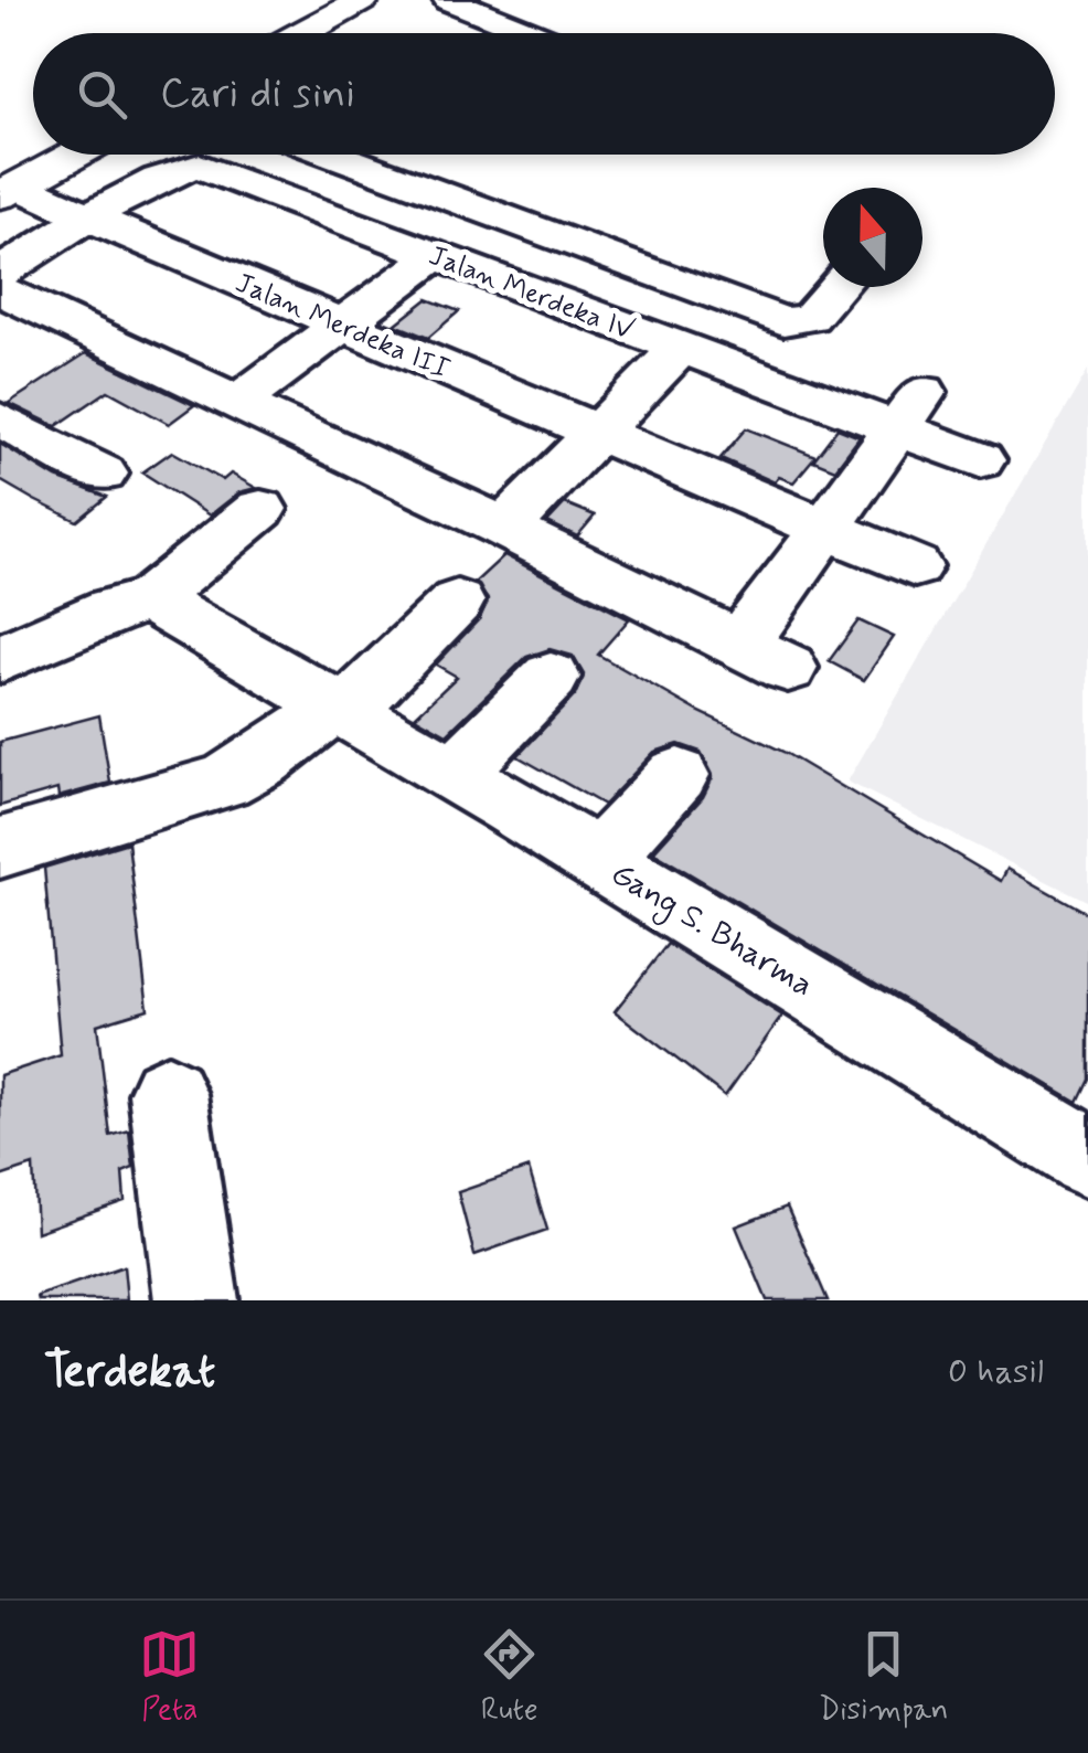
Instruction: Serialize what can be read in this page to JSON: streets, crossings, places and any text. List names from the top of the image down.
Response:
{
  "streets": {
    "street": ["Jalan Merdeka IV", "Jalan Merdeka III", "Gang S. Bharma"]
  },
  "crossings": [
    ["Jalan Merdeka IV", "Jalan Merdeka III"]
  ],
  "north": "top",
  "page": {
    "search": "Cari di sini",
    "heading": ["Terdekat", "0 hasil"],
    "nav": ["Peta", "Rute", "Disimpan"]
  }
}
